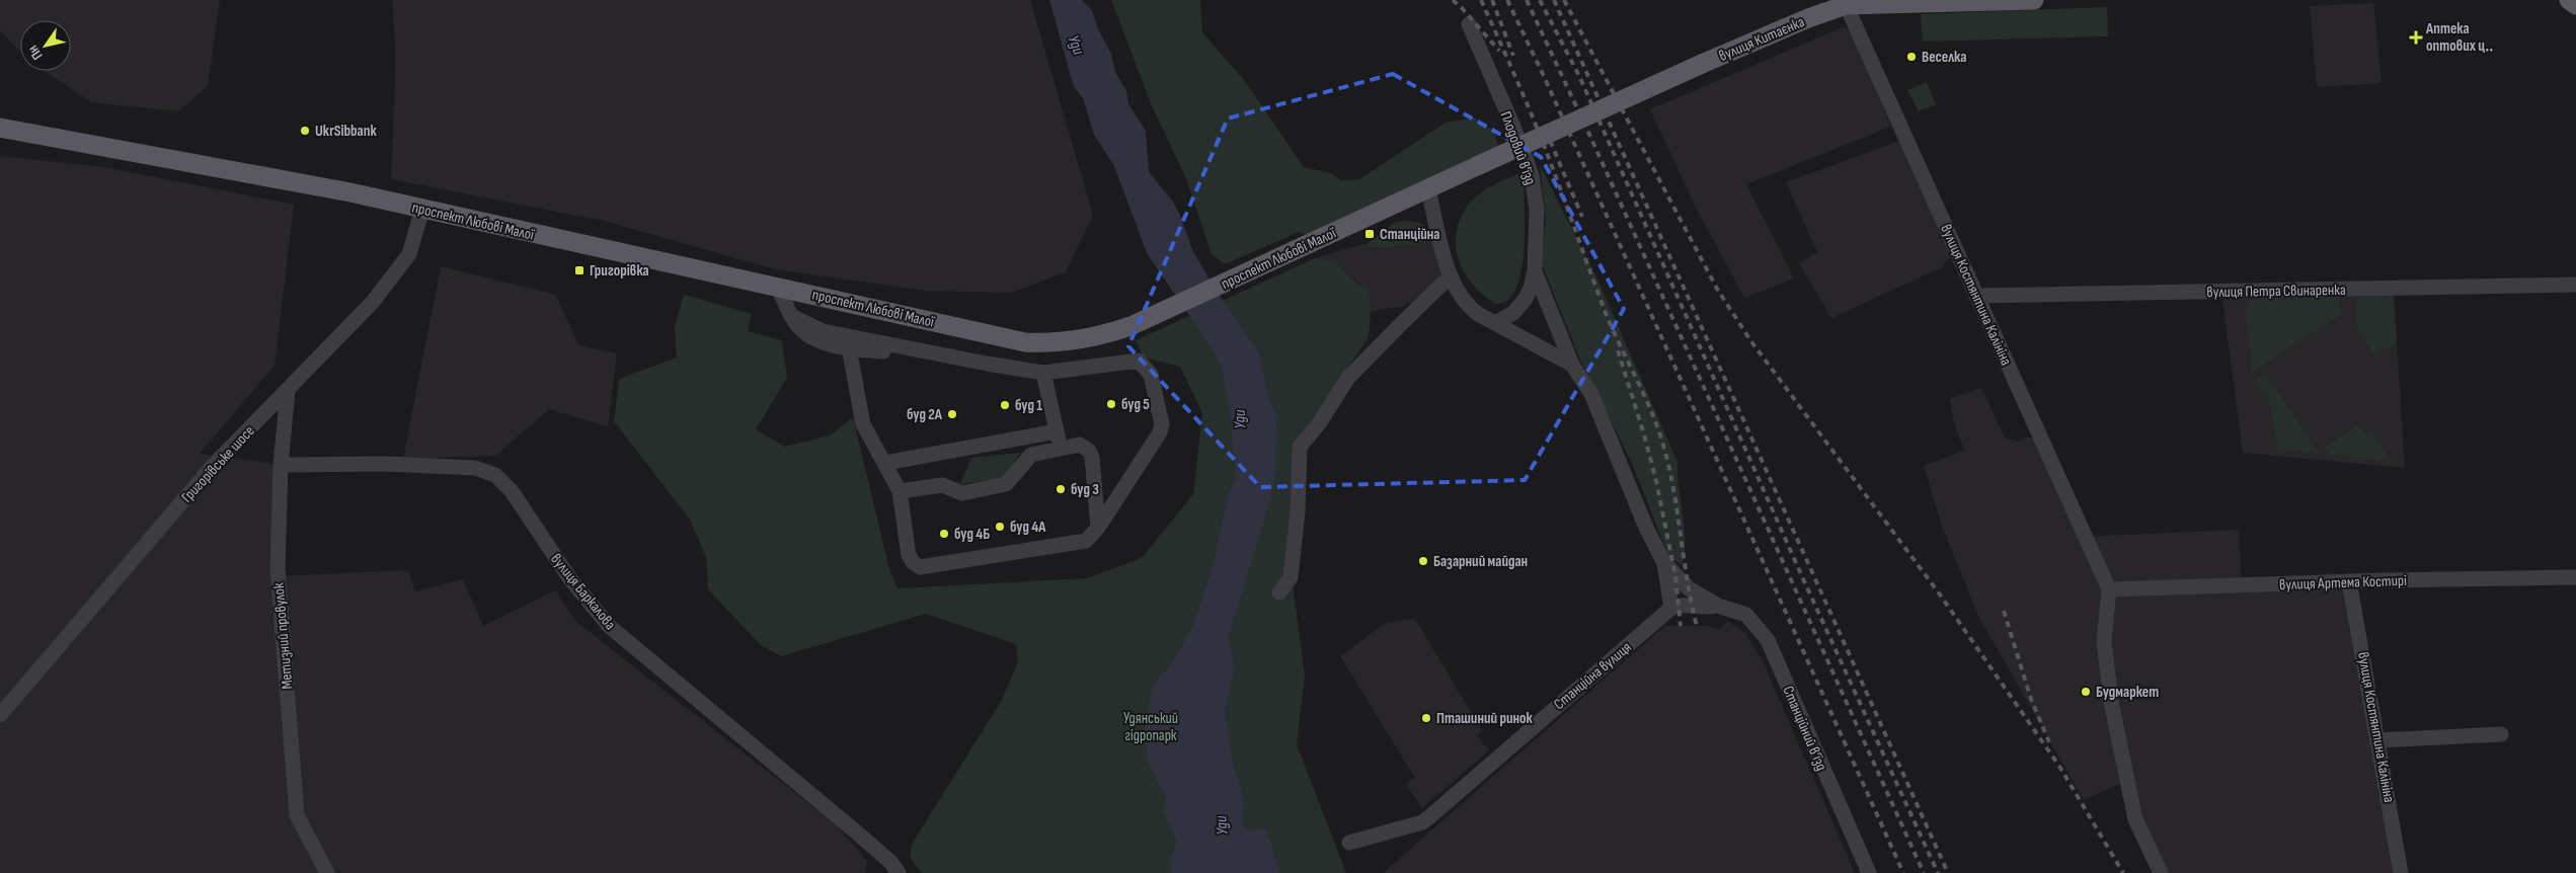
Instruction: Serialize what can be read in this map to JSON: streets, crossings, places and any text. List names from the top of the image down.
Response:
{
  "streets": {
    "main road": ["вулиця Китаєнка", "проспект Любові Малої"],
    "street": [
      "Плодовий в'їзд",
      "вулиця Петра Свинаренка",
      "вулиця Костянтина Калініна",
      "Григорівське шосе",
      "вулиця Артема Костирі",
      "вулиця Баркалова",
      "Метизний провулок",
      "Станційна вулиця",
      "Станційний в’їзд"
    ]
  },
  "crossings": [
    ["вулиця Китаєнка", "проспект Любові Малої"],
    ["вулиця Китаєнка", "вулиця Костянтина Калініна"],
    ["проспект Любові Малої", "Григорівське шосе"],
    ["вулиця Петра Свинаренка", "вулиця Костянтина Калініна"],
    ["вулиця Костянтина Калініна", "вулиця Артема Костирі"],
    ["Григорівське шосе", "Метизний провулок"],
    ["вулиця Баркалова", "Метизний провулок"]
  ],
  "water": ["Уди"],
  "parks": ["Удянський гідропарк"],
  "places": {
    "health": ["Аптека оптових ц‥"],
    "other": [
      "Веселка",
      "UkrSibbank",
      "буд 5",
      "буд 1",
      "буд 2А",
      "буд 3",
      "буд 4А",
      "буд 4Б",
      "Базарний майдан",
      "Будмаркет",
      "Пташиний ринок"
    ],
    "transit": ["Станційна", "Григорівка"]
  },
  "north": "bottom left"
}
